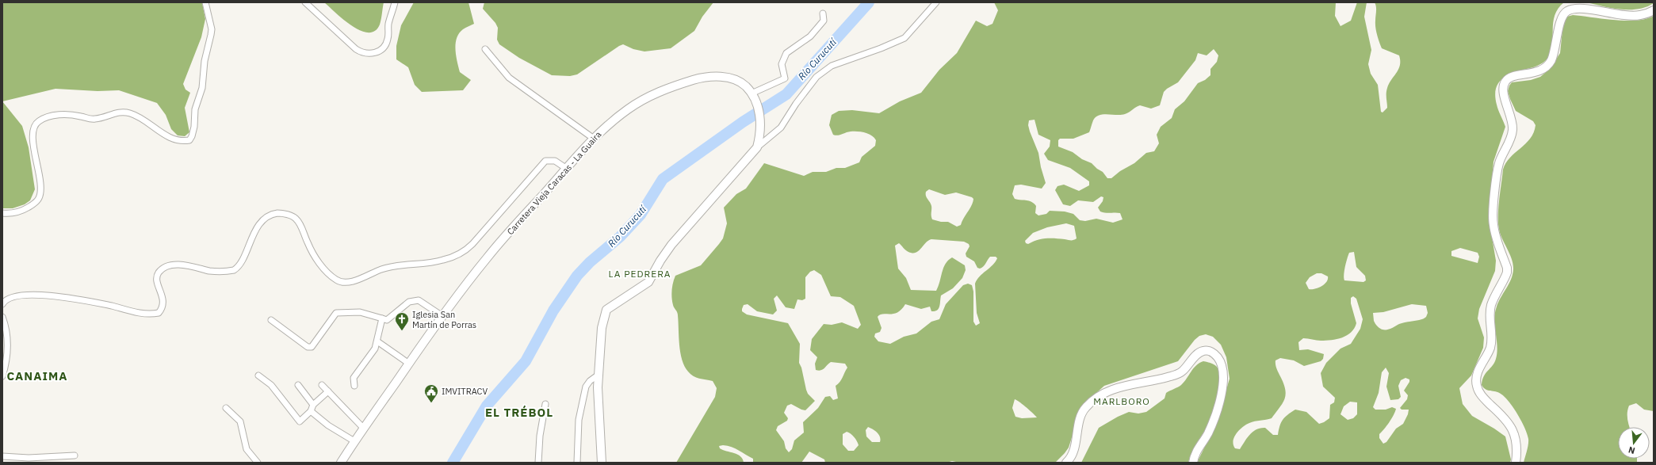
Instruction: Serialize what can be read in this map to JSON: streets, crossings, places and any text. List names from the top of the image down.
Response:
{
  "streets": {
    "main road": ["Carretera Vieja Caracas - La Guaira"]
  },
  "districts": [
    "LA PEDRERA",
    "CANAIMA",
    "MARLBORO",
    "EL TRÉBOL"
  ],
  "water": ["Río Curucutí"],
  "places": {
    "church": ["Iglesia San Martín de Porras"],
    "public building": ["IMVITRACV"]
  },
  "north": "bottom"
}
